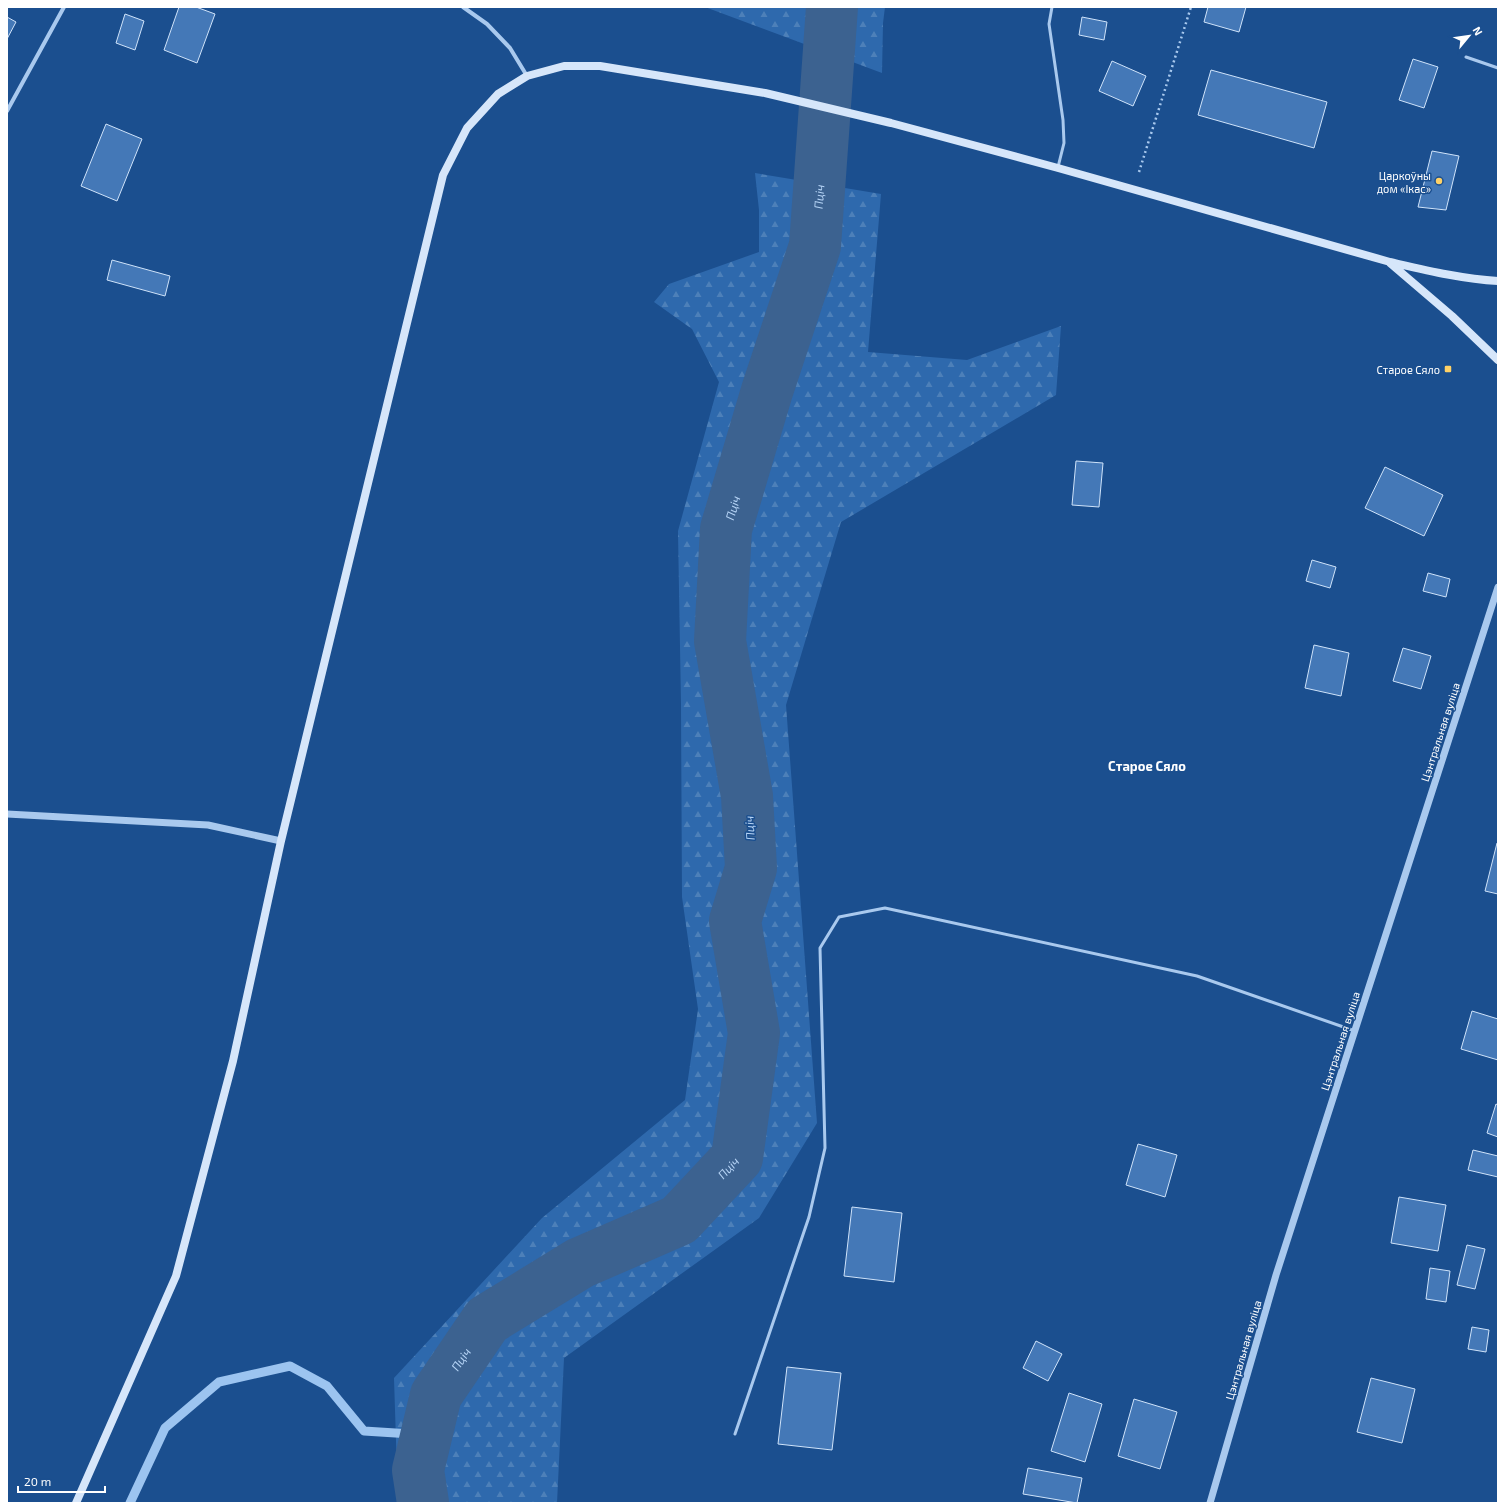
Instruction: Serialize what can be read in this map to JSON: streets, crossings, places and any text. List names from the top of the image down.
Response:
{
  "streets": {
    "street": ["Цэнтральная вуліца"]
  },
  "districts": ["Старое Сяло"],
  "water": ["Пціч"],
  "places": {
    "other": ["Царкоўны дом «Ікас»"],
    "transit": ["Старое Сяло"]
  },
  "scale_bar": "20 m",
  "north": "top right"
}
